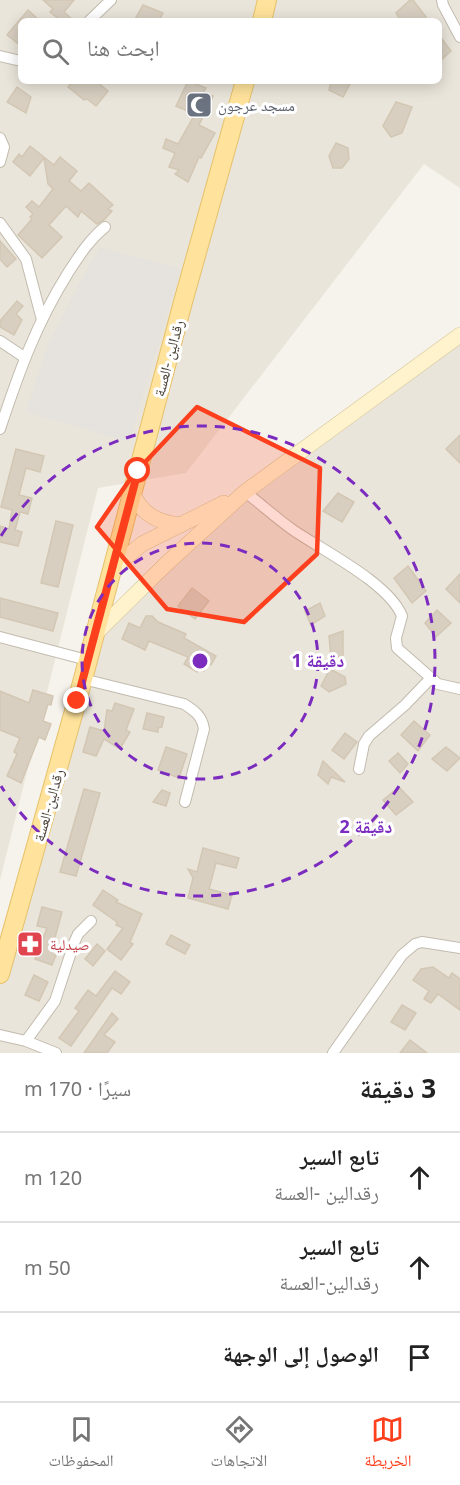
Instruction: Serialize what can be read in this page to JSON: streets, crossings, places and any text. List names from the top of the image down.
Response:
{
  "streets": {
    "main road": ["رقدالين -العسة", "رقدالين-العسة"]
  },
  "crossings": [
    ["رقدالين -العسة", "رقدالين-العسة"]
  ],
  "places": {
    "mosque": ["مسجد عرجون"],
    "pharmacy": ["صيدلية"]
  },
  "page": {
    "search": "ابحث هنا",
    "heading": ["3 دقيقة", "سيرًا · 170 m"],
    "list": [
      ["تابع السير", "رقدالين -العسة", "120 m"],
      ["تابع السير", "رقدالين-العسة", "50 m"],
      "الوصول إلى الوجهة"
    ],
    "nav": ["الخريطة", "الاتجاهات", "المحفوظات"]
  },
  "rings": ["1 دقيقة", "2 دقيقة"]
}
